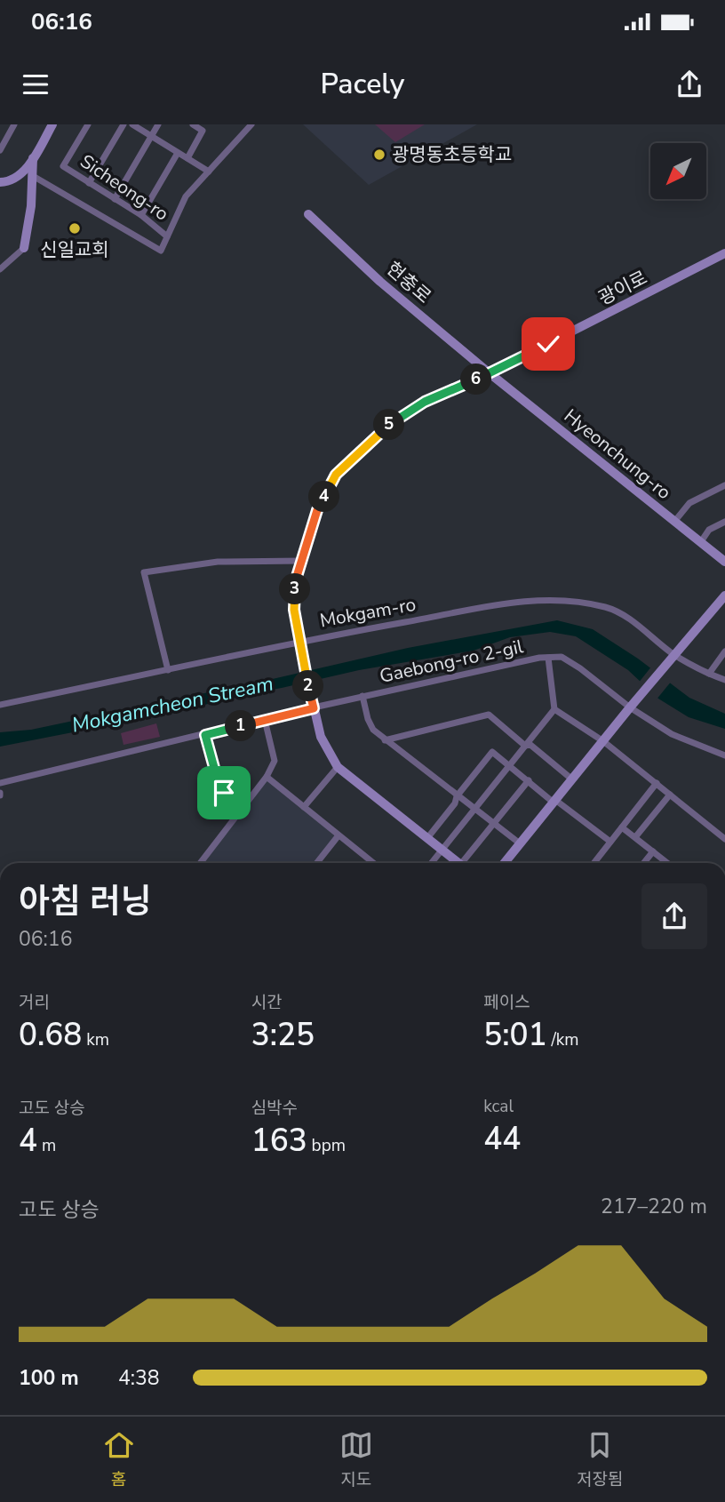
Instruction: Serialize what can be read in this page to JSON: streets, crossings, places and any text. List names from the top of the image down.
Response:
{
  "streets": {
    "street": [
      "Sicheong-ro",
      "현충로",
      "광이로",
      "Hyeonchung-ro",
      "Mokgam-ro",
      "Gaebong-ro 2-gil"
    ]
  },
  "crossings": [
    ["현충로", "광이로"],
    ["현충로", "Hyeonchung-ro"],
    ["광이로", "Hyeonchung-ro"],
    ["광이로", "Mokgam-ro"],
    ["광이로", "Gaebong-ro 2-gil"]
  ],
  "water": ["Mokgamcheon Stream"],
  "places": ["광명동초등학교", "신일교회"],
  "north": "bottom left",
  "page": {
    "status": "06:16",
    "header": "Pacely",
    "pins": [
      "6",
      "5",
      "4",
      "3",
      "2",
      "1"
    ],
    "heading": ["아침 러닝", "06:16"],
    "stats": [
      ["거리", "0.68 km"],
      ["시간", "3:25"],
      ["페이스", "5:01 /km"],
      ["고도 상승", "4 m"],
      ["심박수", "163 bpm"],
      ["kcal", "44"]
    ],
    "chart": ["고도 상승", "217–220 m"],
    "list": [
      {
        "name": "100 m",
        "note": "4:38"
      }
    ],
    "tabs": ["홈", "지도", "저장됨"]
  }
}
